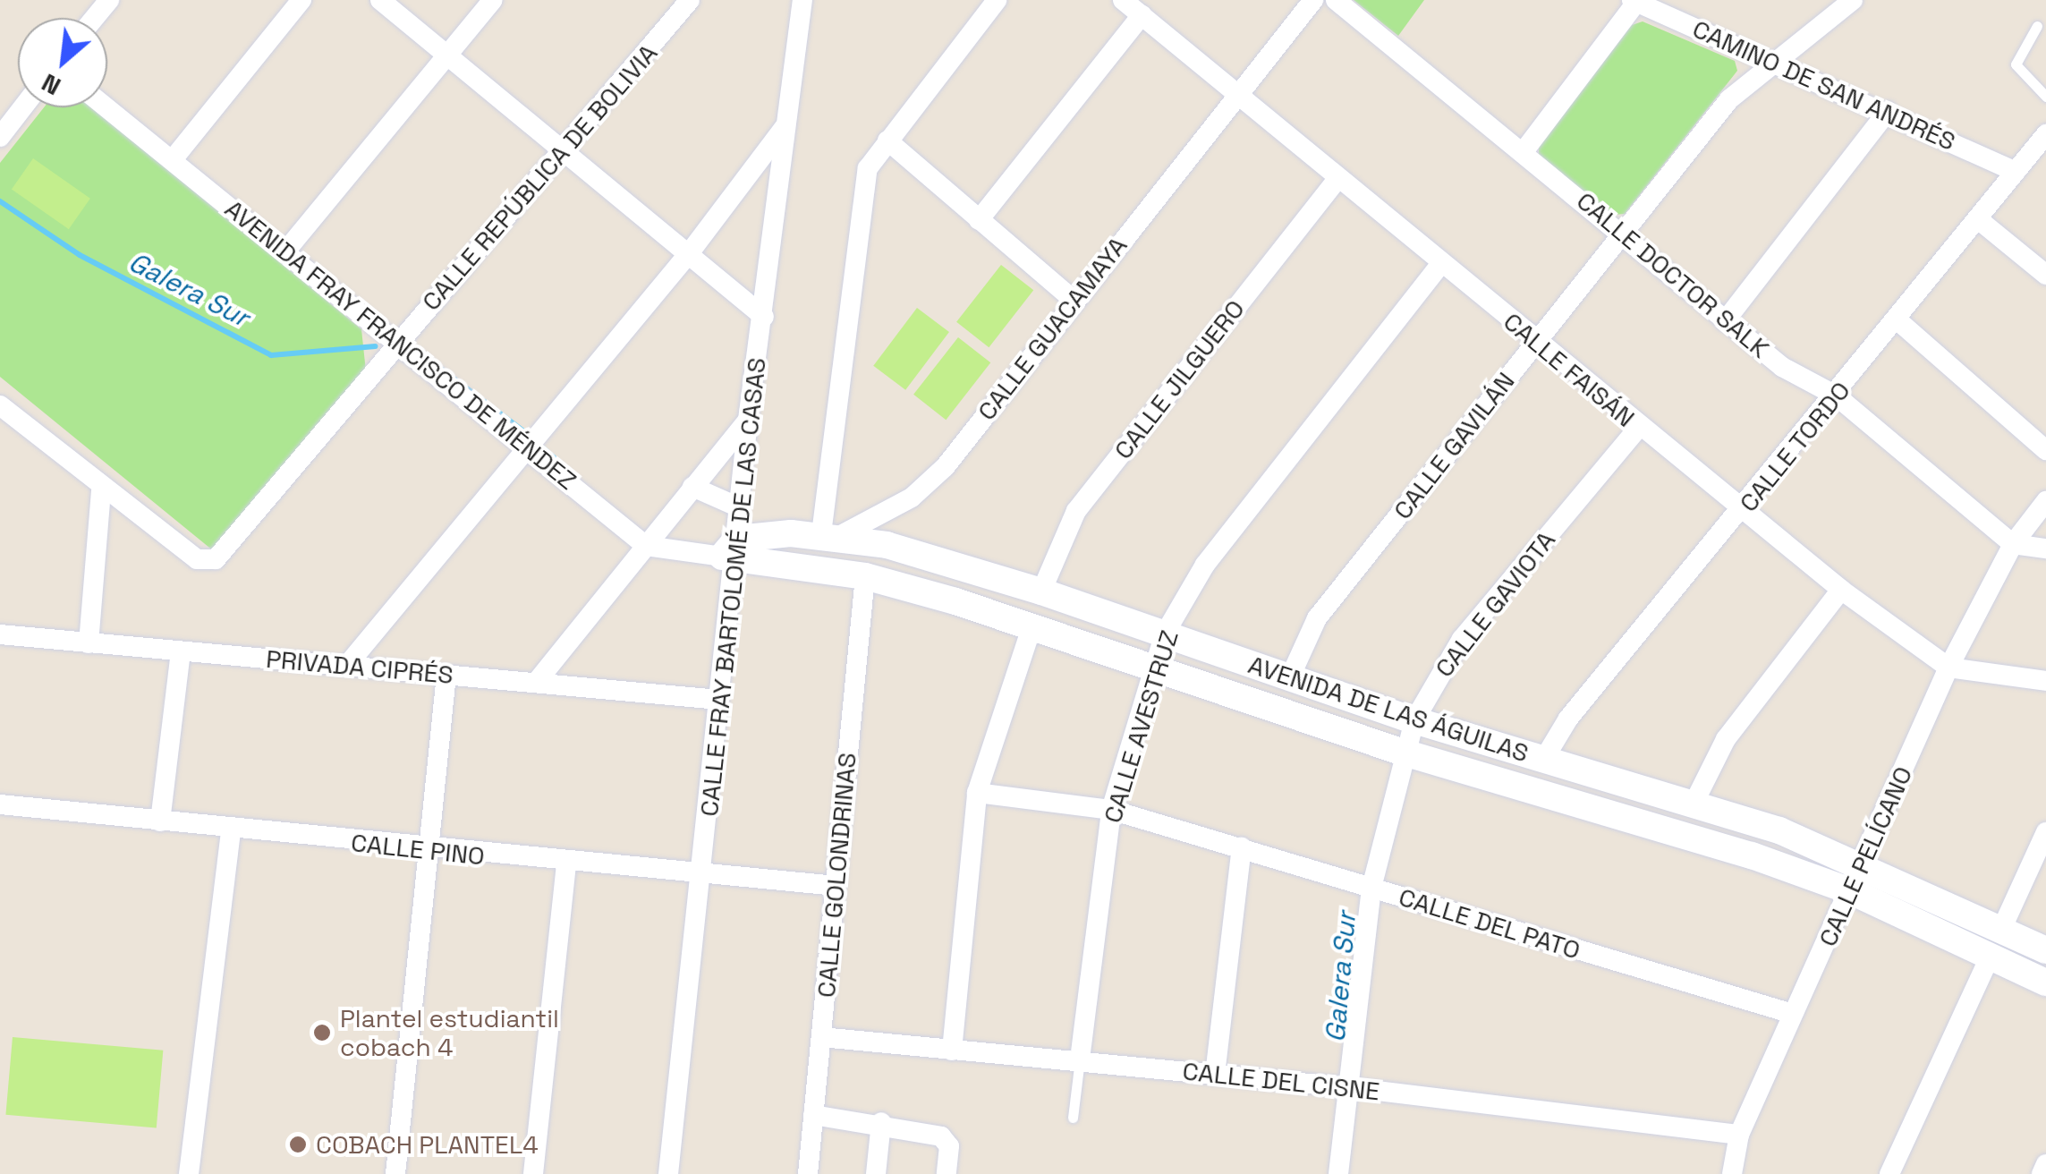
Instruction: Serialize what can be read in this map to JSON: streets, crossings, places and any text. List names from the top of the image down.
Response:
{
  "streets": {
    "street": [
      "CAMINO DE SAN ANDRÉS",
      "CALLE REPÚBLICA DE BOLIVIA",
      "CALLE DOCTOR SALK",
      "CALLE GUACAMAYA",
      "AVENIDA FRAY FRANCISCO DE MÉNDEZ",
      "CALLE FAISÁN",
      "CALLE JILGUERO",
      "CALLE GAVILÁN",
      "CALLE TORDO",
      "CALLE FRAY BARTOLOMÉ DE LAS CASAS",
      "CALLE GAVIOTA",
      "PRIVADA CIPRÉS",
      "AVENIDA DE LAS ÁGUILAS",
      "CALLE AVESTRUZ",
      "CALLE PINO",
      "CALLE PELÍCANO",
      "CALLE GOLONDRINAS",
      "CALLE DEL PATO",
      "CALLE DEL CISNE"
    ]
  },
  "crossings": [
    ["CAMINO DE SAN ANDRÉS", "CALLE GAVILÁN"],
    ["CAMINO DE SAN ANDRÉS", "CALLE TORDO"],
    ["CALLE REPÚBLICA DE BOLIVIA", "AVENIDA FRAY FRANCISCO DE MÉNDEZ"],
    ["CALLE DOCTOR SALK", "CALLE GAVILÁN"],
    ["CALLE DOCTOR SALK", "CALLE TORDO"],
    ["CALLE DOCTOR SALK", "CALLE PELÍCANO"],
    ["CALLE GUACAMAYA", "CALLE FAISÁN"],
    ["CALLE GUACAMAYA", "AVENIDA DE LAS ÁGUILAS"],
    ["CALLE FAISÁN", "CALLE JILGUERO"],
    ["CALLE FAISÁN", "CALLE GAVILÁN"],
    ["CALLE FAISÁN", "CALLE TORDO"],
    ["CALLE FAISÁN", "CALLE GAVIOTA"],
    ["CALLE FAISÁN", "CALLE AVESTRUZ"],
    ["CALLE FAISÁN", "CALLE PELÍCANO"],
    ["CALLE JILGUERO", "AVENIDA DE LAS ÁGUILAS"],
    ["CALLE GAVILÁN", "AVENIDA DE LAS ÁGUILAS"],
    ["CALLE TORDO", "AVENIDA DE LAS ÁGUILAS"],
    ["CALLE FRAY BARTOLOMÉ DE LAS CASAS", "PRIVADA CIPRÉS"],
    ["CALLE FRAY BARTOLOMÉ DE LAS CASAS", "AVENIDA DE LAS ÁGUILAS"],
    ["CALLE FRAY BARTOLOMÉ DE LAS CASAS", "CALLE PINO"],
    ["CALLE GAVIOTA", "AVENIDA DE LAS ÁGUILAS"],
    ["CALLE GAVIOTA", "CALLE DEL PATO"],
    ["CALLE GAVIOTA", "CALLE DEL CISNE"],
    ["AVENIDA DE LAS ÁGUILAS", "CALLE AVESTRUZ"],
    ["AVENIDA DE LAS ÁGUILAS", "CALLE PELÍCANO"],
    ["AVENIDA DE LAS ÁGUILAS", "CALLE GOLONDRINAS"],
    ["CALLE AVESTRUZ", "CALLE DEL PATO"],
    ["CALLE AVESTRUZ", "CALLE DEL CISNE"],
    ["CALLE PINO", "CALLE GOLONDRINAS"],
    ["CALLE PELÍCANO", "CALLE DEL PATO"],
    ["CALLE PELÍCANO", "CALLE DEL CISNE"],
    ["CALLE GOLONDRINAS", "CALLE DEL CISNE"]
  ],
  "water": ["Galera Sur"],
  "places": ["Plantel estudiantil cobach 4", "COBACH PLANTEL4"],
  "north": "bottom left"
}
